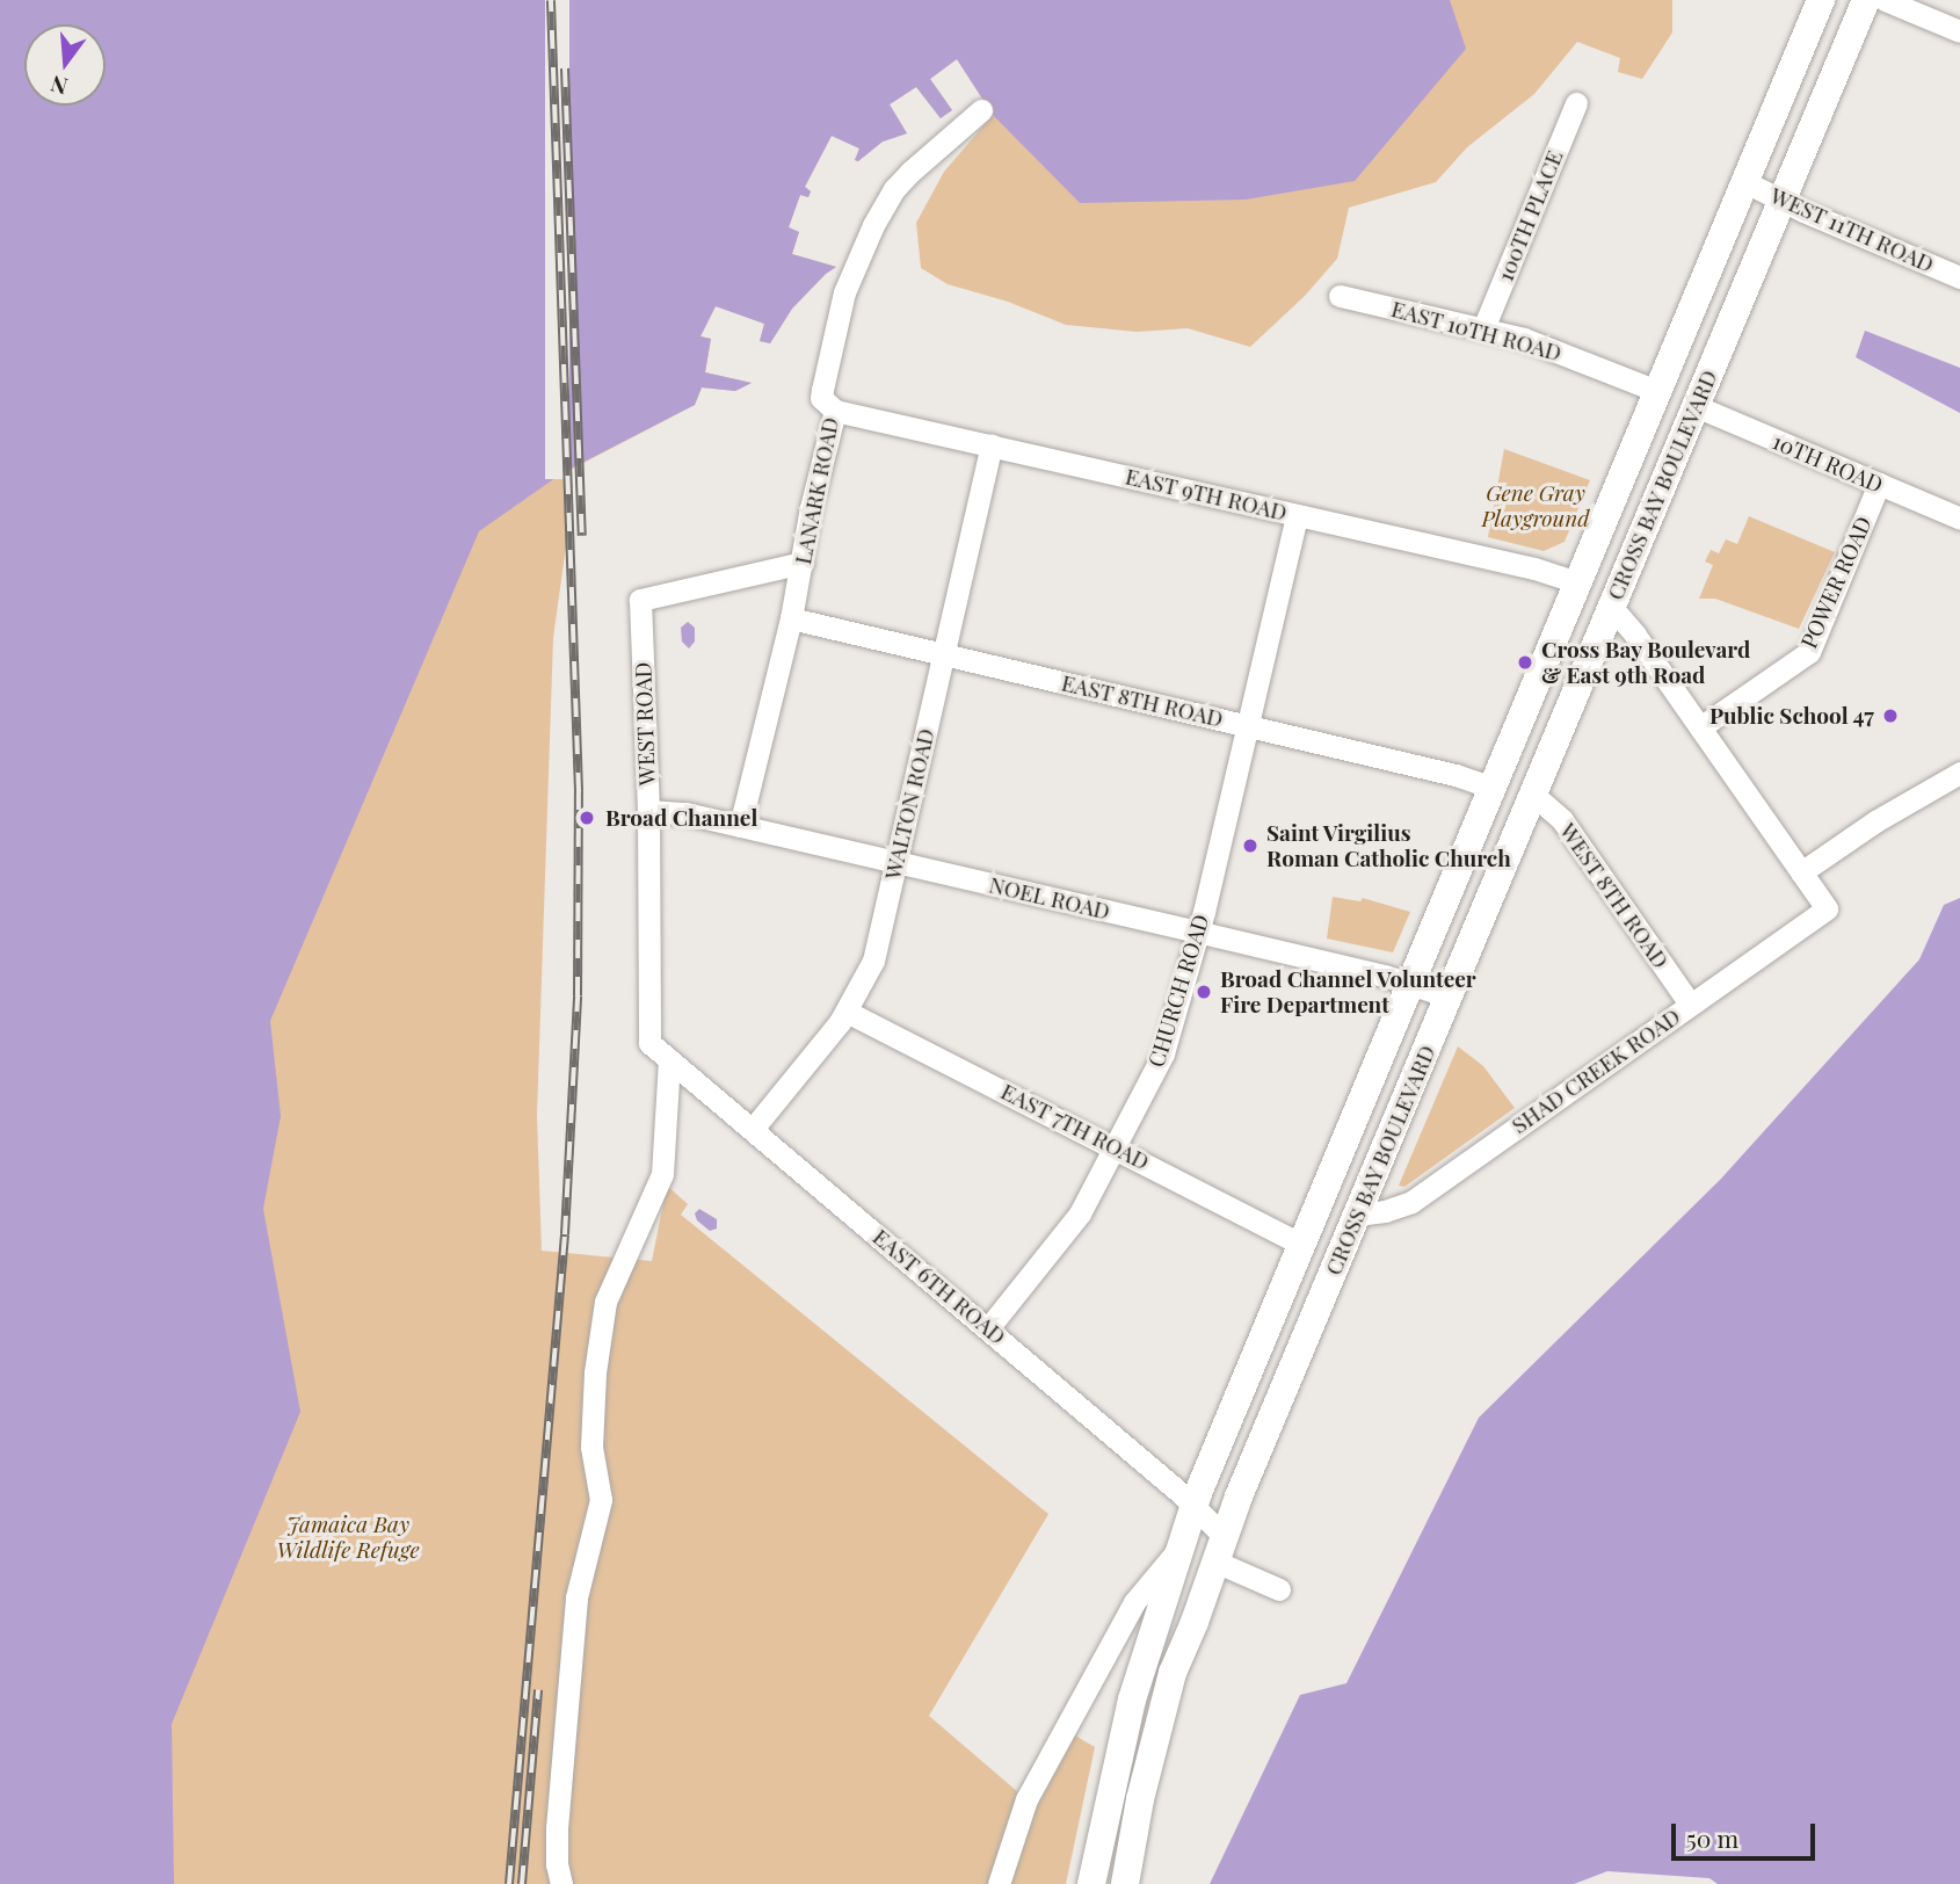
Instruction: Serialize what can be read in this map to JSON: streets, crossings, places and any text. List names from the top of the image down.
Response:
{
  "streets": {
    "main road": ["CROSS BAY BOULEVARD"],
    "street": [
      "100TH PLACE",
      "WEST 11TH ROAD",
      "EAST 10TH ROAD",
      "10TH ROAD",
      "LANARK ROAD",
      "EAST 9TH ROAD",
      "POWER ROAD",
      "EAST 8TH ROAD",
      "WEST ROAD",
      "WALTON ROAD",
      "WEST 8TH ROAD",
      "NOEL ROAD",
      "CHURCH ROAD",
      "SHAD CREEK ROAD",
      "EAST 7TH ROAD",
      "EAST 6TH ROAD"
    ]
  },
  "crossings": [
    ["100TH PLACE", "EAST 10TH ROAD"],
    ["WEST 11TH ROAD", "CROSS BAY BOULEVARD"],
    ["EAST 10TH ROAD", "CROSS BAY BOULEVARD"],
    ["10TH ROAD", "CROSS BAY BOULEVARD"],
    ["10TH ROAD", "POWER ROAD"],
    ["CROSS BAY BOULEVARD", "EAST 9TH ROAD"],
    ["CROSS BAY BOULEVARD", "EAST 8TH ROAD"],
    ["CROSS BAY BOULEVARD", "WEST 8TH ROAD"],
    ["CROSS BAY BOULEVARD", "NOEL ROAD"],
    ["CROSS BAY BOULEVARD", "SHAD CREEK ROAD"],
    ["CROSS BAY BOULEVARD", "EAST 7TH ROAD"],
    ["CROSS BAY BOULEVARD", "EAST 6TH ROAD"],
    ["LANARK ROAD", "EAST 9TH ROAD"],
    ["LANARK ROAD", "EAST 8TH ROAD"],
    ["LANARK ROAD", "WEST ROAD"],
    ["LANARK ROAD", "NOEL ROAD"],
    ["EAST 9TH ROAD", "WALTON ROAD"],
    ["EAST 9TH ROAD", "CHURCH ROAD"],
    ["EAST 8TH ROAD", "WALTON ROAD"],
    ["EAST 8TH ROAD", "CHURCH ROAD"],
    ["WEST ROAD", "NOEL ROAD"],
    ["WEST ROAD", "EAST 6TH ROAD"],
    ["WALTON ROAD", "NOEL ROAD"],
    ["WALTON ROAD", "EAST 7TH ROAD"],
    ["WALTON ROAD", "EAST 6TH ROAD"],
    ["WEST 8TH ROAD", "SHAD CREEK ROAD"],
    ["NOEL ROAD", "CHURCH ROAD"],
    ["CHURCH ROAD", "EAST 7TH ROAD"],
    ["CHURCH ROAD", "EAST 6TH ROAD"]
  ],
  "parks": ["Gene Gray Playground", "Jamaica Bay Wildlife Refuge"],
  "places": [
    "Cross Bay Boulevard & East 9th Road",
    "Public School 47",
    "Broad Channel",
    "Saint Virgilius Roman Catholic Church",
    "Broad Channel Volunteer Fire Department"
  ],
  "scale_bar": "50 m",
  "north": "bottom"
}
